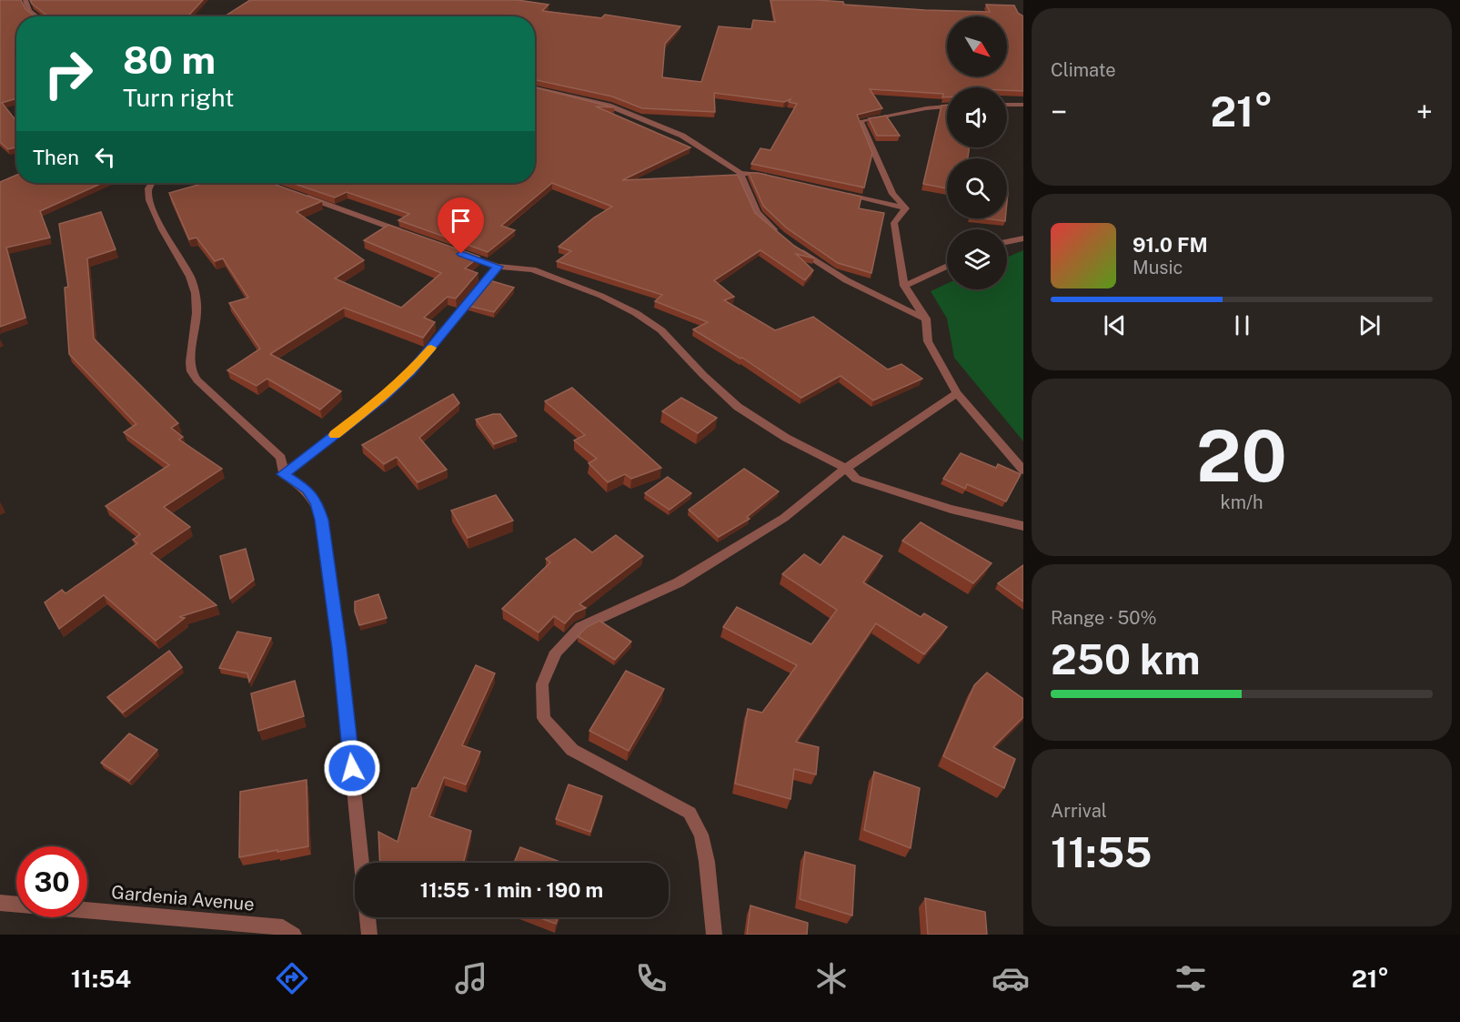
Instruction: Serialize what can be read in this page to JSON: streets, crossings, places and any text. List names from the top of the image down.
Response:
{
  "streets": {
    "street": ["Gardenia Avenue"]
  },
  "north": "bottom right",
  "page": {
    "tile": [
      "Climate",
      ["20", "km/h"],
      ["Range · 50%", "250 km"],
      ["Arrival", "11:55"]
    ],
    "turn": ["80 m", "Turn right"],
    "heat": ["−", "21°", "+"],
    "then": "Then",
    "song": ["91.0 FM", "Music"],
    "limit": "30",
    "trip": "11:55 · 1 min · 190 m",
    "tabs": ["11:54", "21°"]
  }
}
